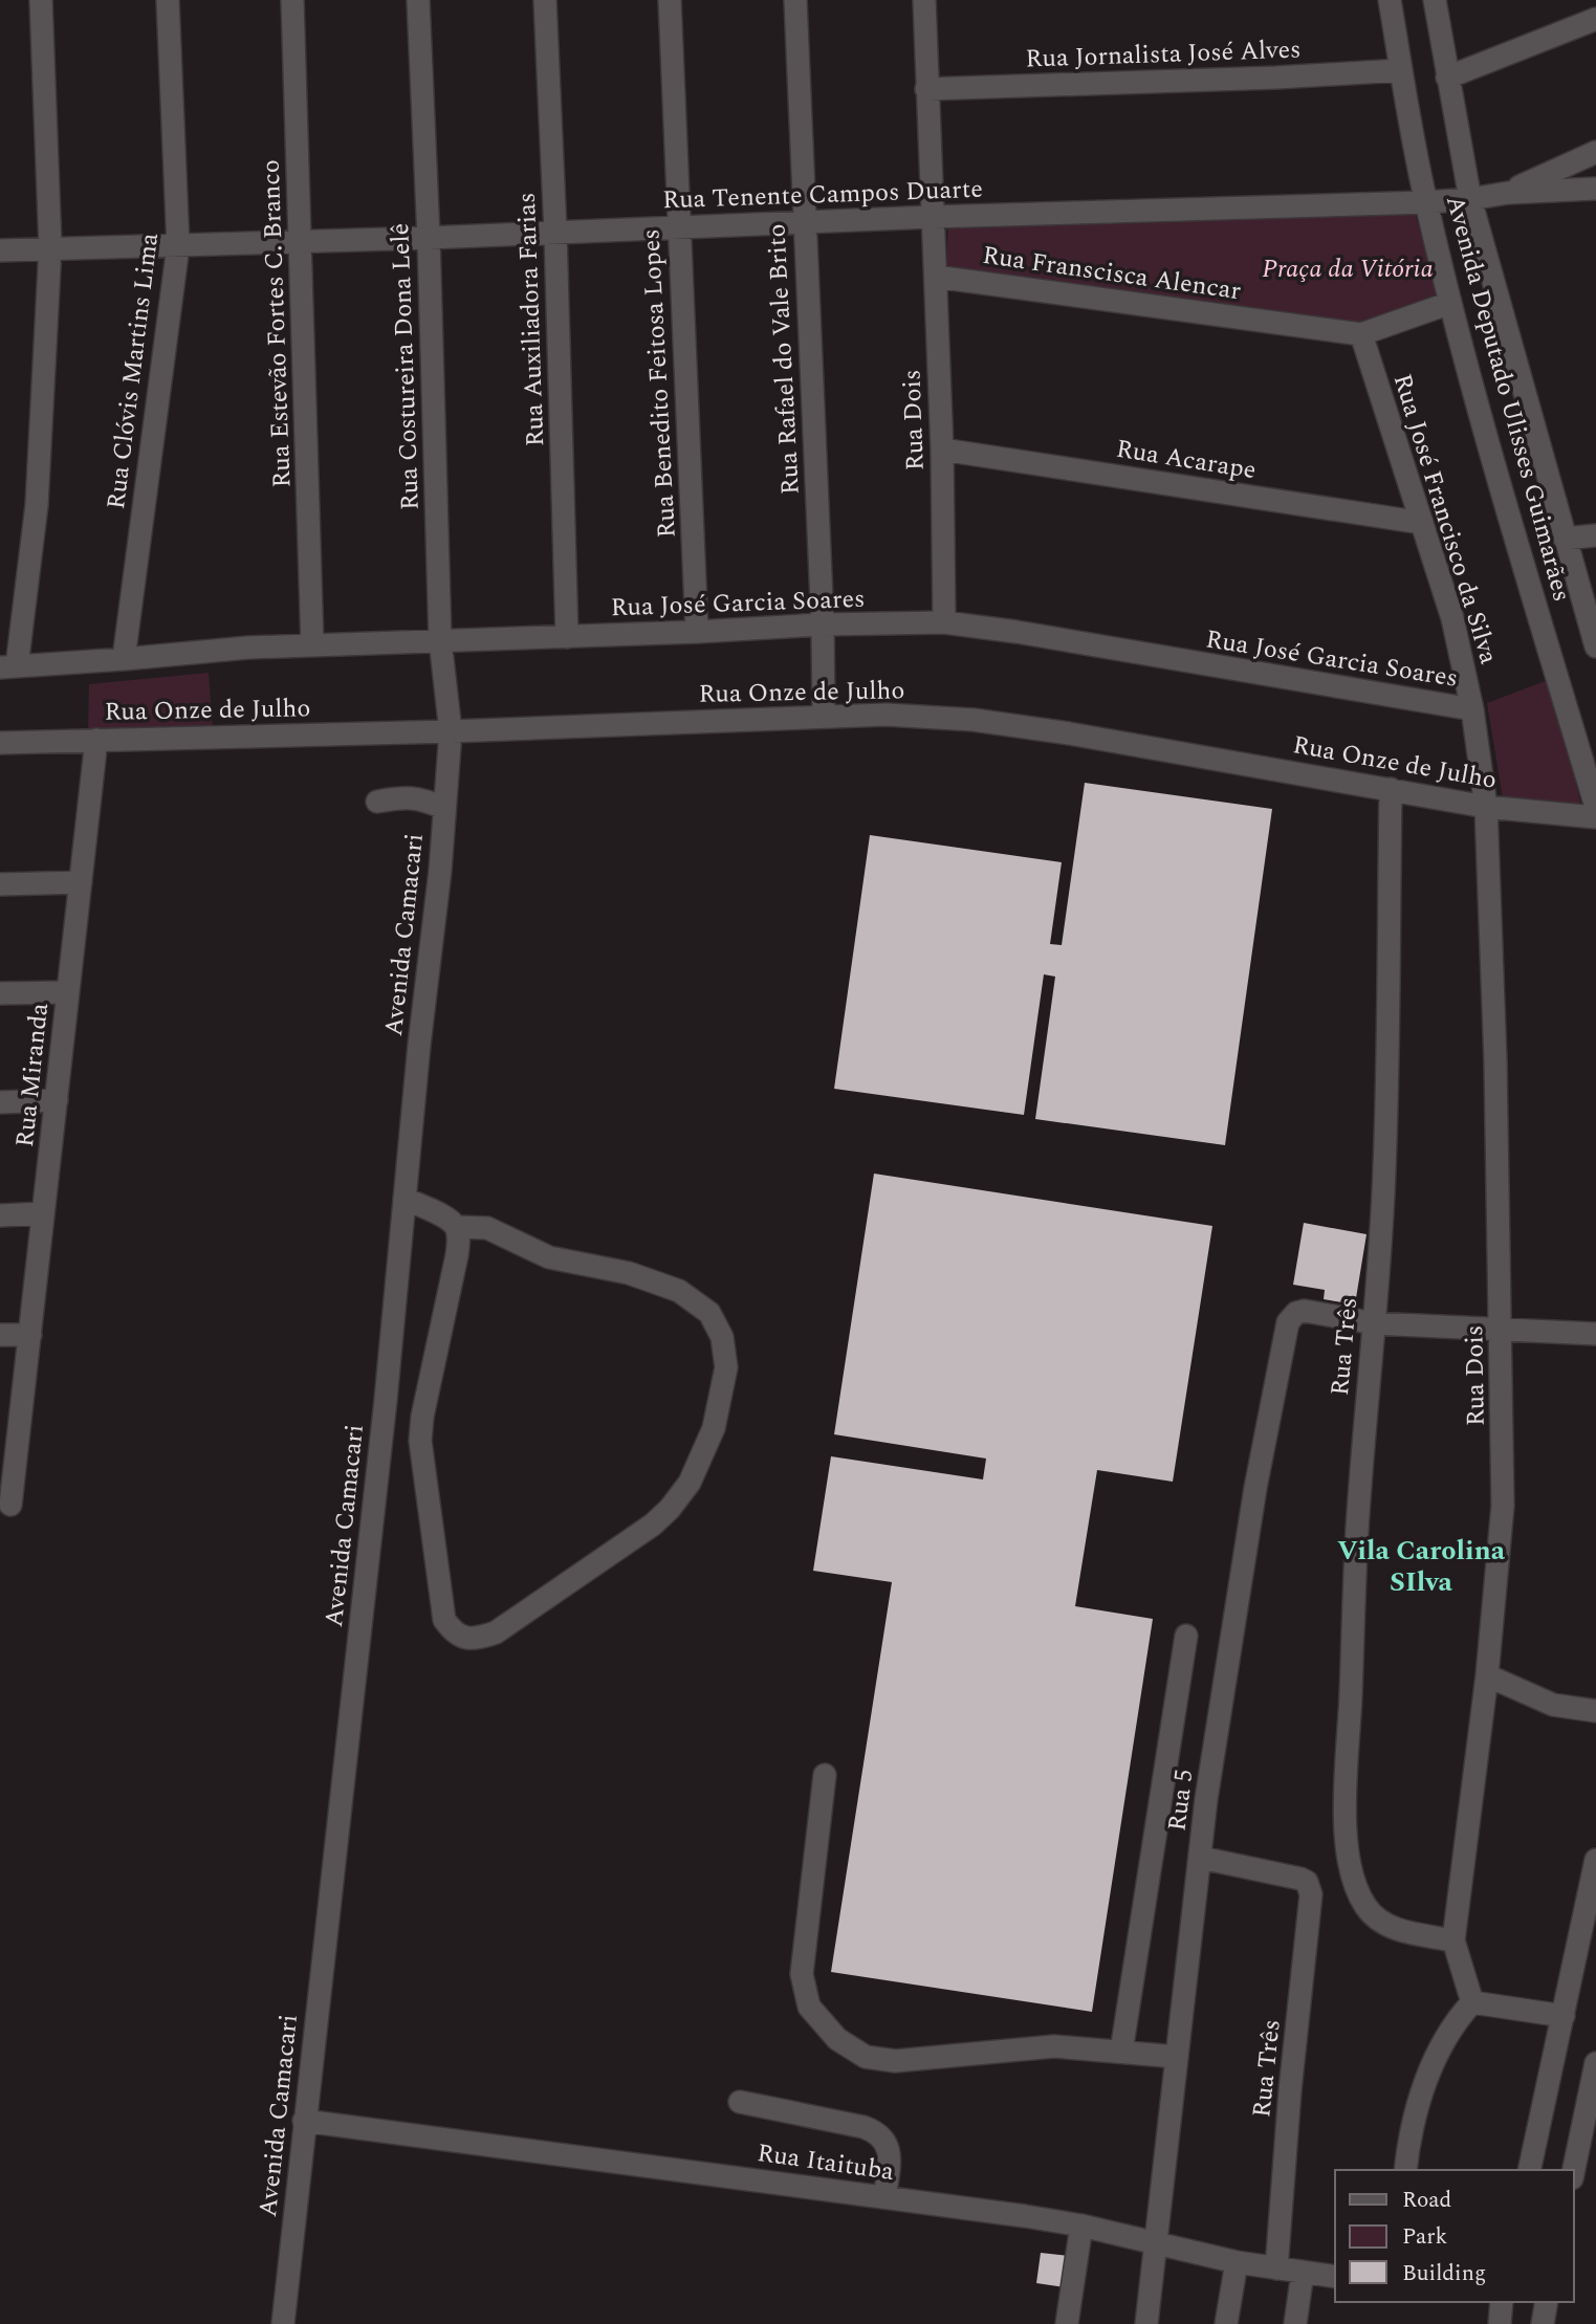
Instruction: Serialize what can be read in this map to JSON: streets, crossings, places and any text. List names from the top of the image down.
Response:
{
  "streets": {
    "street": [
      "Rua Jornalista José Alves",
      "Rua Tenente Campos Duarte",
      "Rua Franscisca Alencar",
      "Rua Auxiliadora Farias",
      "Rua Estevão Fortes C. Branco",
      "Rua Rafael do Vale Brito",
      "Rua Costureira Dona Lelê",
      "Rua Clóvis Martins Lima",
      "Rua Benedito Feitosa Lopes",
      "Avenida Deputado Ulisses Guimarães",
      "Rua Dois",
      "Rua Acarape",
      "Rua José Francisco da Silva",
      "Rua José Garcia Soares",
      "Rua Onze de Julho",
      "Avenida Camacari",
      "Rua Miranda",
      "Rua Três",
      "Rua 5",
      "Rua Itaituba"
    ]
  },
  "crossings": [
    ["Rua Jornalista José Alves", "Avenida Deputado Ulisses Guimarães"],
    ["Rua Jornalista José Alves", "Rua Dois"],
    ["Rua Tenente Campos Duarte", "Rua Auxiliadora Farias"],
    ["Rua Tenente Campos Duarte", "Rua Estevão Fortes C. Branco"],
    ["Rua Tenente Campos Duarte", "Rua Rafael do Vale Brito"],
    ["Rua Tenente Campos Duarte", "Rua Costureira Dona Lelê"],
    ["Rua Tenente Campos Duarte", "Rua Clóvis Martins Lima"],
    ["Rua Tenente Campos Duarte", "Rua Benedito Feitosa Lopes"],
    ["Rua Tenente Campos Duarte", "Avenida Deputado Ulisses Guimarães"],
    ["Rua Tenente Campos Duarte", "Rua Dois"],
    ["Rua Franscisca Alencar", "Avenida Deputado Ulisses Guimarães"],
    ["Rua Franscisca Alencar", "Rua Dois"],
    ["Rua Franscisca Alencar", "Rua José Francisco da Silva"],
    ["Rua Auxiliadora Farias", "Rua José Garcia Soares"],
    ["Rua Estevão Fortes C. Branco", "Rua José Garcia Soares"],
    ["Rua Rafael do Vale Brito", "Rua José Garcia Soares"],
    ["Rua Rafael do Vale Brito", "Rua Onze de Julho"],
    ["Rua Costureira Dona Lelê", "Rua José Garcia Soares"],
    ["Rua Costureira Dona Lelê", "Rua Onze de Julho"],
    ["Rua Costureira Dona Lelê", "Avenida Camacari"],
    ["Rua Clóvis Martins Lima", "Rua José Garcia Soares"],
    ["Rua Benedito Feitosa Lopes", "Rua José Garcia Soares"],
    ["Rua Dois", "Rua Acarape"],
    ["Rua Dois", "Rua José Francisco da Silva"],
    ["Rua Dois", "Rua José Garcia Soares"],
    ["Rua Dois", "Rua Onze de Julho"],
    ["Rua Dois", "Rua Três"],
    ["Rua Acarape", "Rua José Francisco da Silva"],
    ["Rua José Francisco da Silva", "Rua José Garcia Soares"],
    ["Rua José Francisco da Silva", "Rua Onze de Julho"],
    ["Rua Onze de Julho", "Avenida Camacari"],
    ["Rua Onze de Julho", "Rua Miranda"],
    ["Rua Onze de Julho", "Rua Três"],
    ["Avenida Camacari", "Rua Itaituba"],
    ["Rua Três", "Rua 5"],
    ["Rua Três", "Rua Itaituba"],
    ["Rua 5", "Rua Itaituba"]
  ],
  "districts": ["Vila Carolina SIlva"],
  "parks": ["Praça da Vitória"],
  "legend": ["Road", "Park", "Building"]
}
